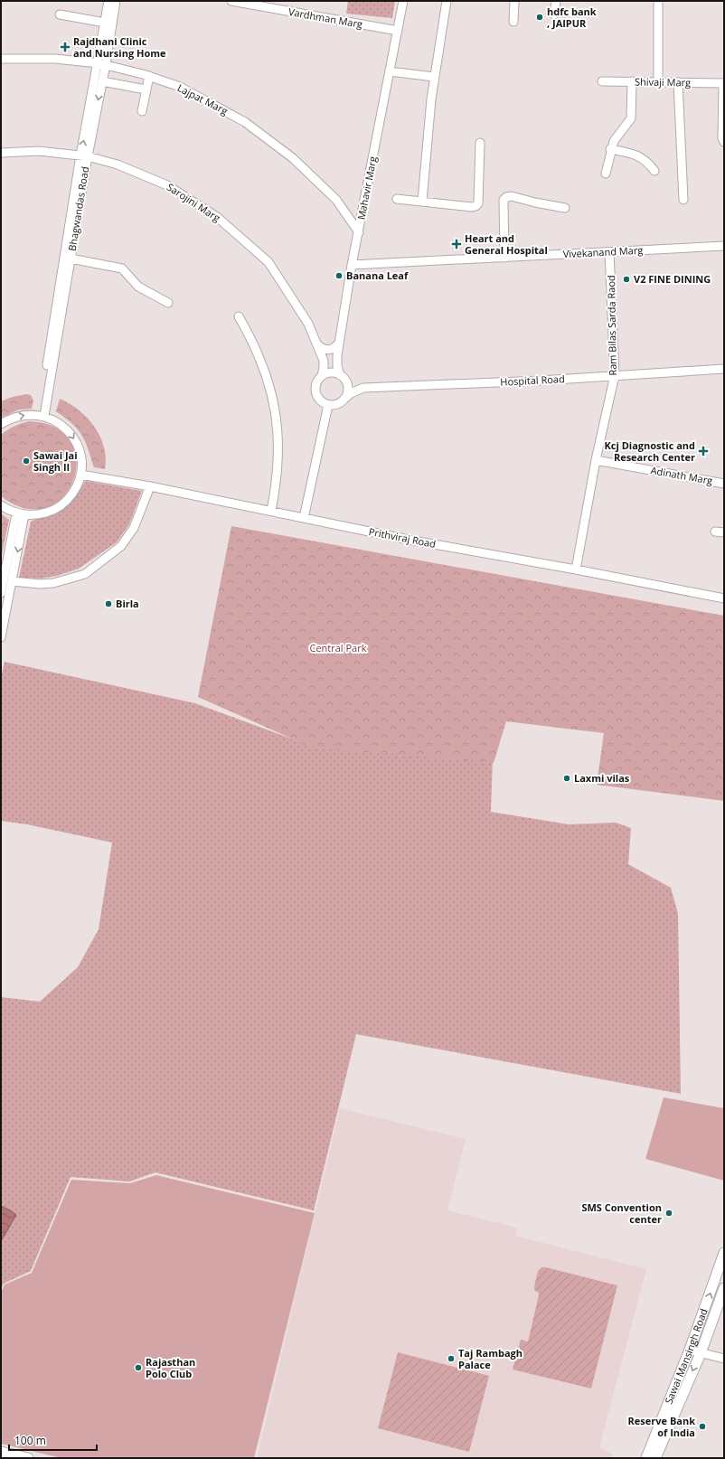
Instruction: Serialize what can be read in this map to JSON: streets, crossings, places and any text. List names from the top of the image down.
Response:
{
  "streets": {
    "main road": ["Sawai Mansingh Road"],
    "street": [
      "Vardhman Marg",
      "Shivaji Marg",
      "Lajpat Marg",
      "Mahavir Marg",
      "Sarojini Marg",
      "Bhagwandas Road",
      "Vivekanand Marg",
      "Ram Bilas Sarda Raod",
      "Hospital Road",
      "Adinath Marg",
      "Prithviraj Road"
    ]
  },
  "crossings": [
    ["Vardhman Marg", "Mahavir Marg"],
    ["Lajpat Marg", "Mahavir Marg"],
    ["Lajpat Marg", "Bhagwandas Road"],
    ["Mahavir Marg", "Sarojini Marg"],
    ["Mahavir Marg", "Vivekanand Marg"],
    ["Mahavir Marg", "Hospital Road"],
    ["Sarojini Marg", "Bhagwandas Road"],
    ["Sarojini Marg", "Hospital Road"],
    ["Vivekanand Marg", "Ram Bilas Sarda Raod"],
    ["Ram Bilas Sarda Raod", "Hospital Road"],
    ["Ram Bilas Sarda Raod", "Adinath Marg"],
    ["Ram Bilas Sarda Raod", "Prithviraj Road"]
  ],
  "parks": ["Central Park"],
  "places": {
    "other": [
      "hdfc bank , JAIPUR",
      "Banana Leaf",
      "V2 FINE DINING",
      "Sawai Jai Singh II",
      "Birla",
      "Laxmi vilas",
      "SMS Convention center",
      "Taj Rambagh Palace",
      "Rajasthan Polo Club",
      "Reserve Bank of India"
    ],
    "health": ["Rajdhani Clinic and Nursing Home", "Heart and General Hospital", "Kcj Diagnostic and Research Center"]
  },
  "scale_bar": "100 m"
}
